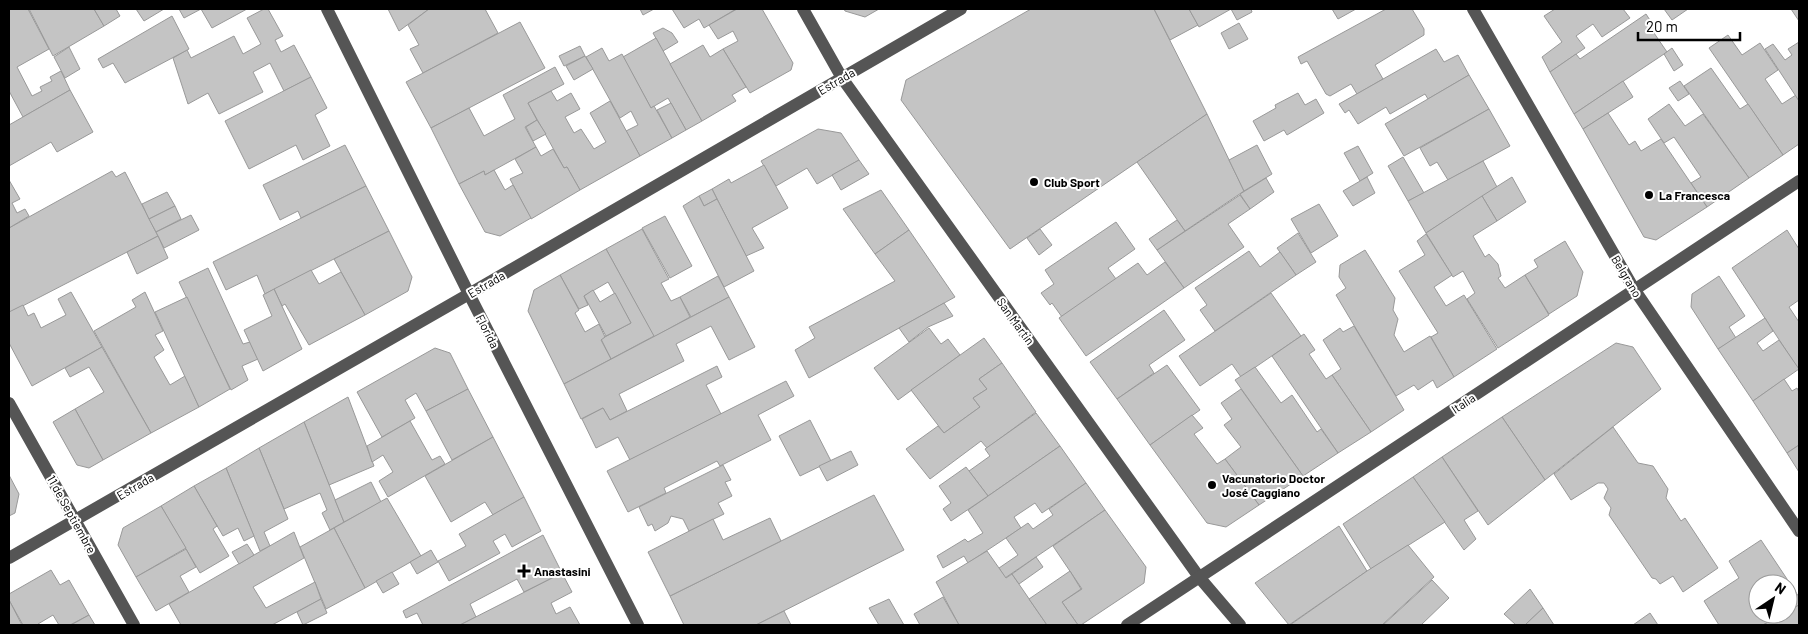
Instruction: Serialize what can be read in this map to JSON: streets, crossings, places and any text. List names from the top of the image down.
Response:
{
  "streets": {
    "street": [
      "Estrada",
      "Belgrano",
      "San Martín",
      "Florida",
      "Italia",
      "11 de Septiembre"
    ]
  },
  "crossings": [
    ["Estrada", "San Martín"],
    ["Estrada", "Florida"],
    ["Estrada", "11 de Septiembre"],
    ["Belgrano", "Italia"],
    ["San Martín", "Italia"]
  ],
  "places": {
    "other": ["Club Sport", "La Francesca", "Vacunatorio Doctor José Caggiano"],
    "health": ["Anastasini"]
  },
  "scale_bar": "20 m",
  "north": "top right"
}
